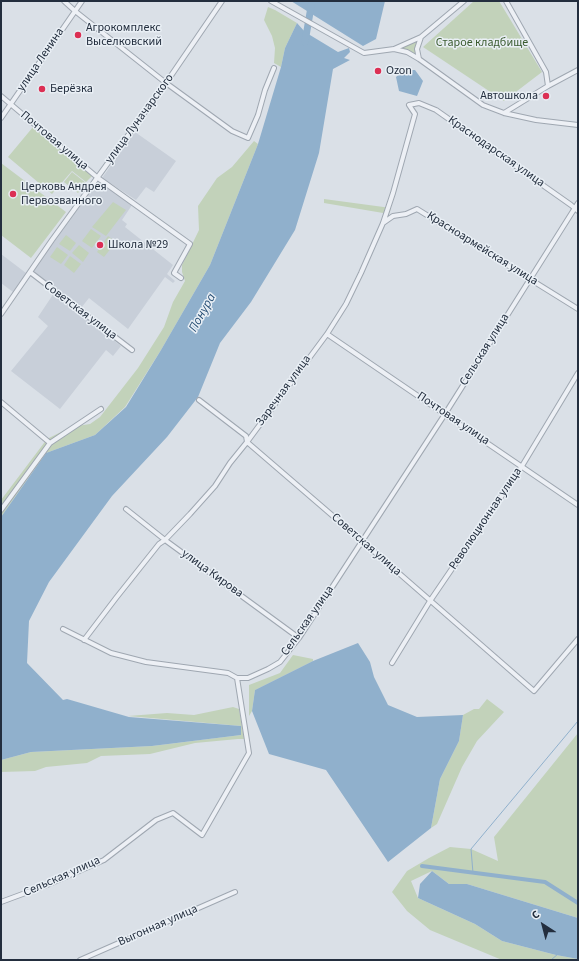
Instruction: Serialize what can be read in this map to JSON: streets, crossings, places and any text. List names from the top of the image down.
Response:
{
  "streets": {
    "street": [
      "улица Ленина",
      "улица Луначарского",
      "Почтовая улица",
      "Краснодарская улица",
      "Красноармейская улица",
      "Советская улица",
      "Сельская улица",
      "Заречная улица",
      "Революционная улица",
      "улица Кирова",
      "Выгонная улица"
    ]
  },
  "crossings": [
    ["улица Ленина", "Почтовая улица"],
    ["улица Луначарского", "Почтовая улица"],
    ["улица Луначарского", "Советская улица"],
    ["Почтовая улица", "Сельская улица"],
    ["Почтовая улица", "Заречная улица"],
    ["Почтовая улица", "Революционная улица"],
    ["Краснодарская улица", "Сельская улица"],
    ["Краснодарская улица", "Заречная улица"],
    ["Красноармейская улица", "Сельская улица"],
    ["Красноармейская улица", "Заречная улица"],
    ["Советская улица", "Сельская улица"],
    ["Советская улица", "Заречная улица"],
    ["Советская улица", "Революционная улица"],
    ["Сельская улица", "улица Кирова"],
    ["Заречная улица", "улица Кирова"]
  ],
  "water": ["Понура"],
  "parks": ["Старое кладбище"],
  "places": [
    "Агрокомплекс Выселковский",
    "Ozon",
    "Берёзка",
    "Автошкола",
    "Церковь Андрея Первозванного",
    "Школа №29"
  ],
  "north": "top left"
}
